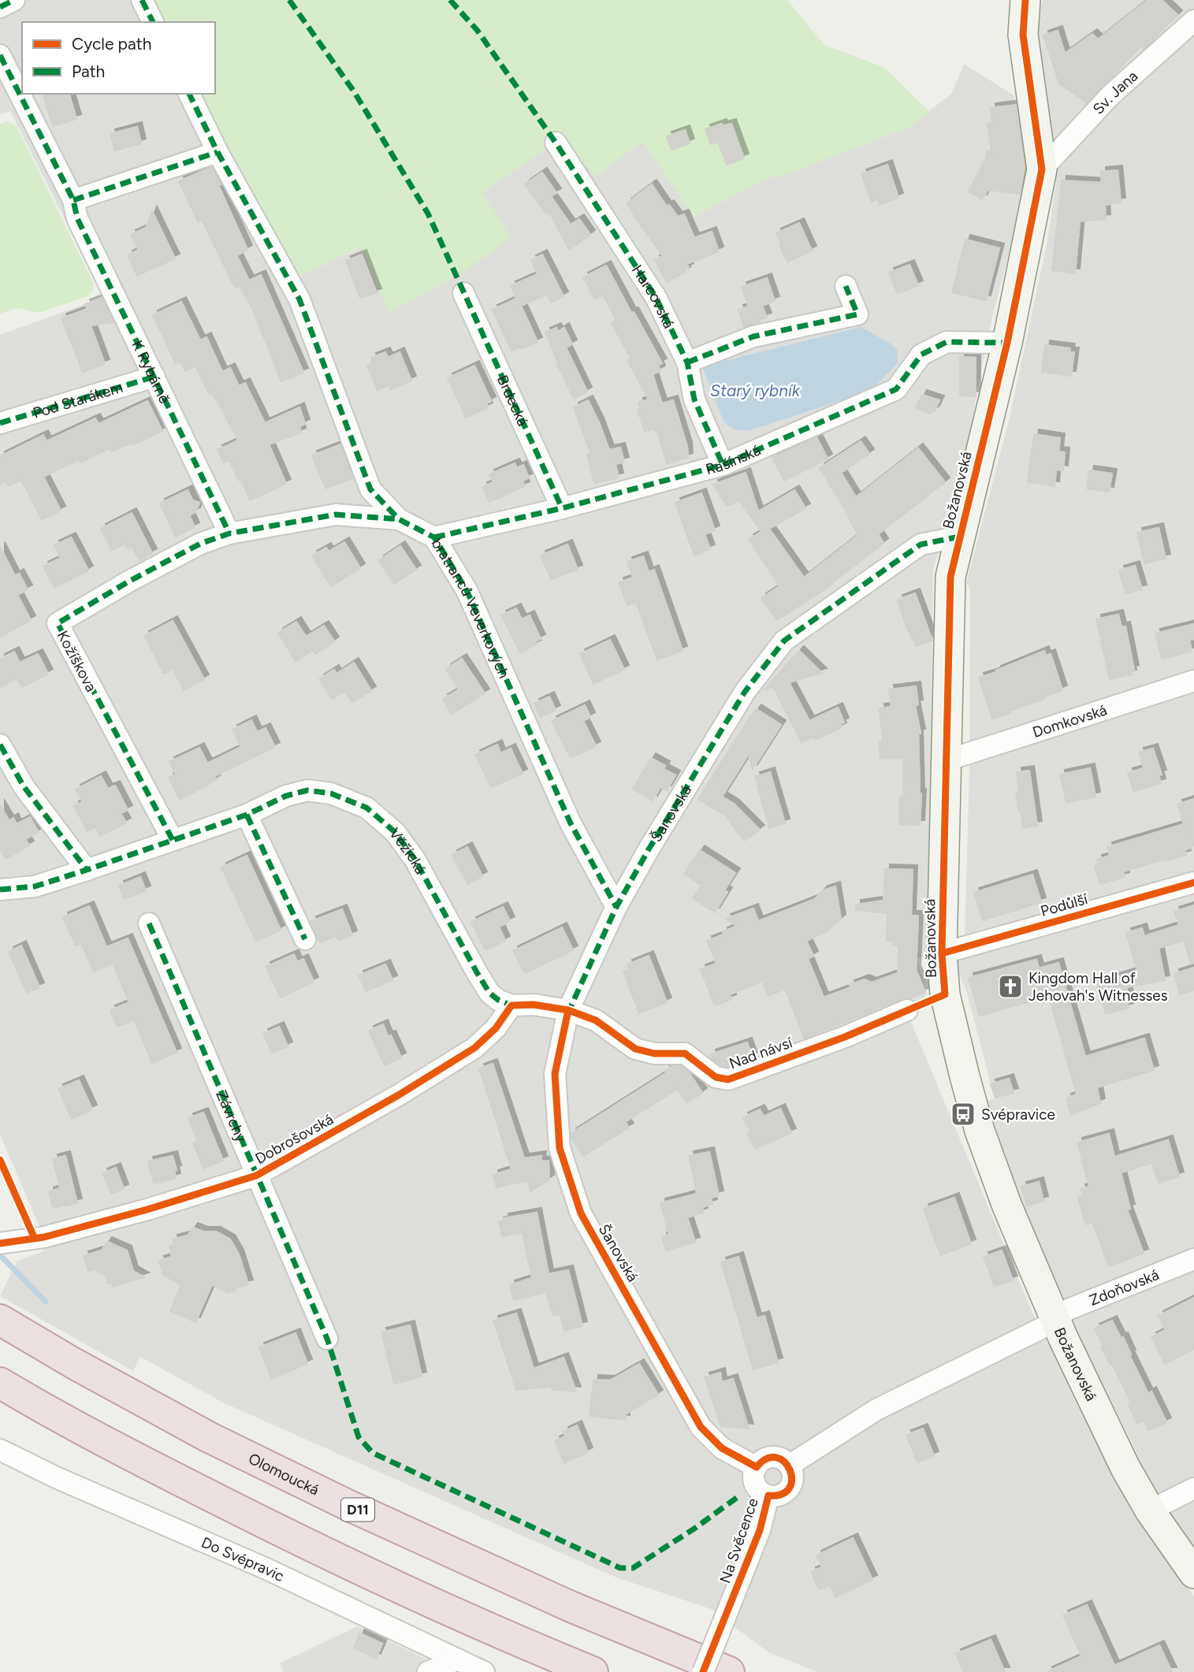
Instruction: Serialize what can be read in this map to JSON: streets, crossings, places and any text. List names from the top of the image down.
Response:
{
  "streets": {
    "highway": ["Olomoucká", "D11"],
    "street": [
      "Sv. Jana",
      "Harcovská",
      "K Rybárně",
      "Pod Starákem",
      "Brdecká",
      "Rašínská",
      "Božanovská",
      "bratranců Veverkových",
      "Kožíškova",
      "Domkovská",
      "Šanovská",
      "Věžická",
      "Podůlší",
      "Nad návsí",
      "Závrchy",
      "Dobrošovská",
      "Zdoňovská",
      "Na Svěcence",
      "Do Svépravic"
    ]
  },
  "crossings": [
    ["Sv. Jana", "Božanovská"],
    ["Harcovská", "Rašínská"],
    ["K Rybárně", "Pod Starákem"],
    ["K Rybárně", "Kožíškova"],
    ["Brdecká", "Rašínská"],
    ["Rašínská", "Božanovská"],
    ["Rašínská", "bratranců Veverkových"],
    ["Božanovská", "Domkovská"],
    ["Božanovská", "Šanovská"],
    ["Božanovská", "Podůlší"],
    ["Božanovská", "Zdoňovská"],
    ["bratranců Veverkových", "Šanovská"],
    ["Kožíškova", "Věžická"],
    ["Šanovská", "Nad návsí"],
    ["Šanovská", "Zdoňovská"],
    ["Šanovská", "Na Svěcence"],
    ["Věžická", "Dobrošovská"],
    ["Závrchy", "Dobrošovská"],
    ["Zdoňovská", "Na Svěcence"]
  ],
  "water": ["Starý rybník"],
  "places": {
    "church": ["Kingdom Hall of Jehovah's Witnesses"],
    "bus stop": ["Svépravice"]
  },
  "legend": ["Cycle path", "Path"]
}
